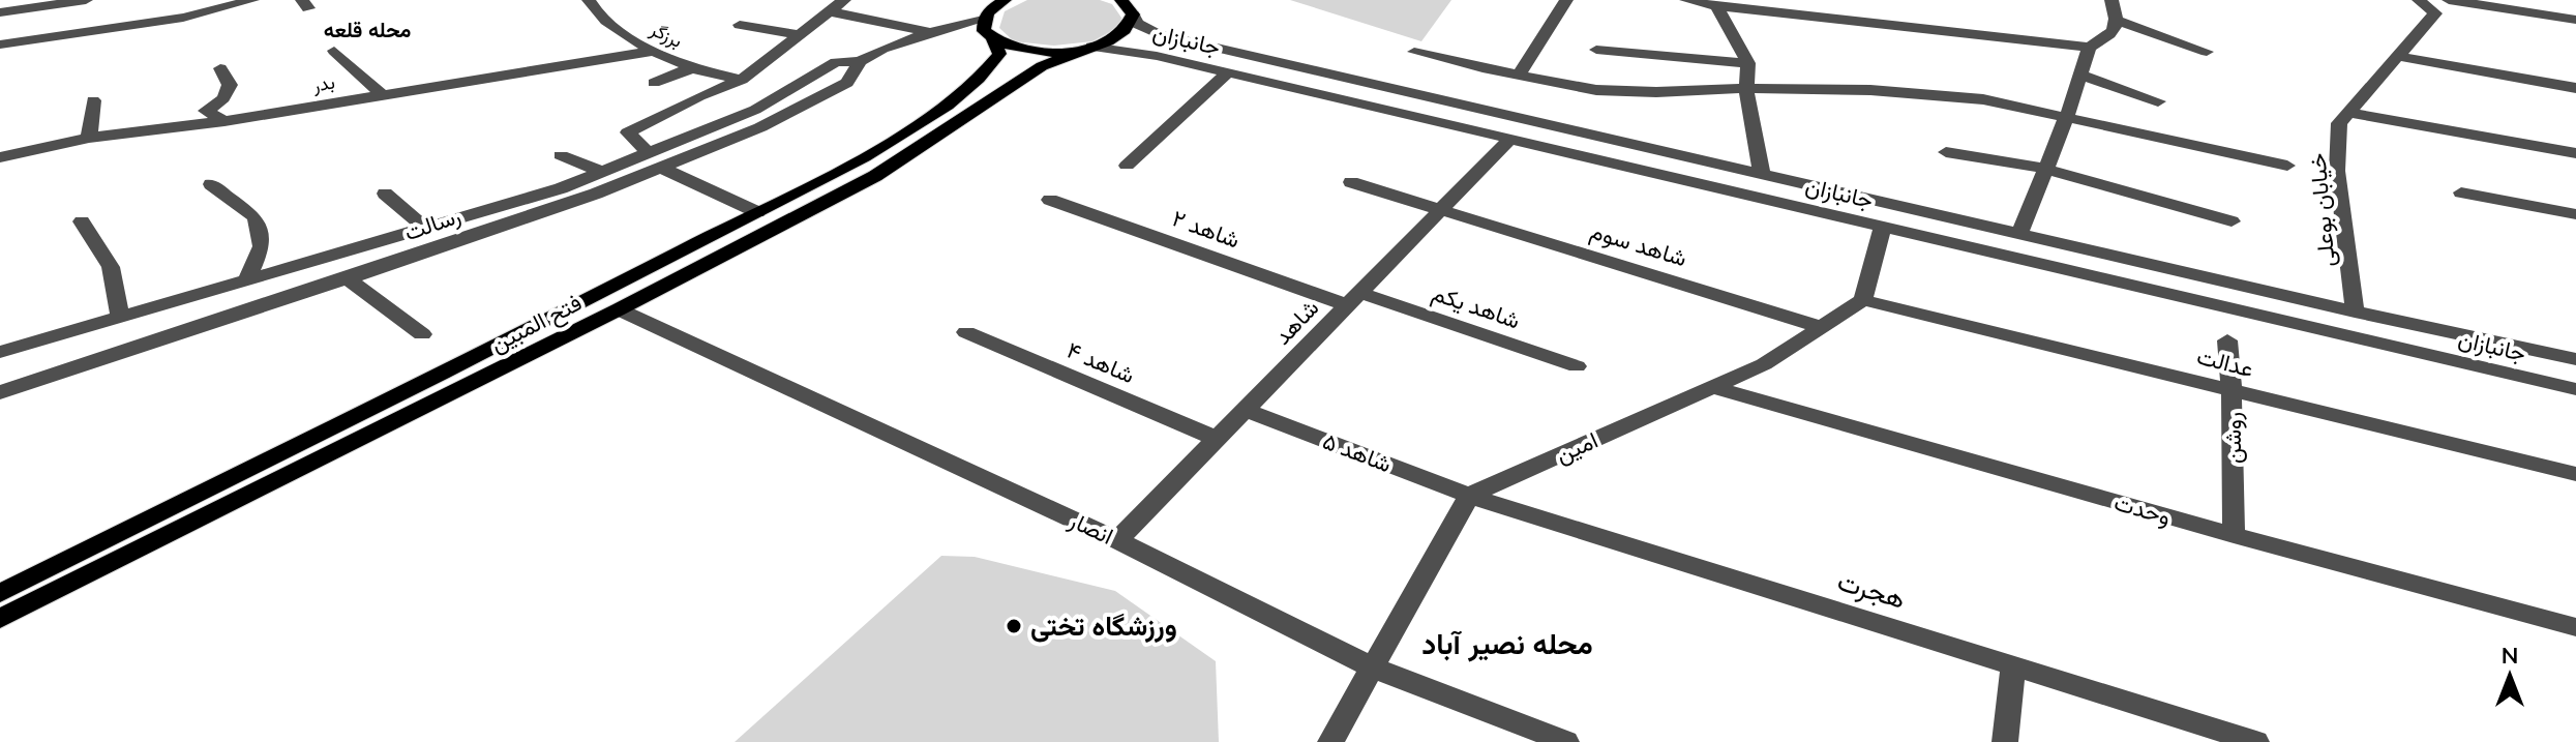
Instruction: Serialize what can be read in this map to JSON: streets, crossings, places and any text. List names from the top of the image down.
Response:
{
  "streets": {
    "main road": ["فتح المبین"],
    "street": [
      "برزگر",
      "جانبازان",
      "بدر",
      "خیابان بوعلی",
      "رسالت",
      "شاهد ۲",
      "شاهد سوم",
      "شاهد یکم",
      "شاهد",
      "شاهد ۴",
      "عدالت",
      "روشن",
      "امین",
      "شاهد ۵",
      "وحدت",
      "انصار",
      "هجرت"
    ]
  },
  "crossings": [
    ["برزگر", "بدر"],
    ["جانبازان", "خیابان بوعلی"],
    ["جانبازان", "شاهد"],
    ["جانبازان", "فتح المبین"],
    ["شاهد ۲", "شاهد یکم"],
    ["شاهد ۲", "شاهد"],
    ["شاهد سوم", "شاهد"],
    ["شاهد سوم", "امین"],
    ["شاهد یکم", "شاهد"],
    ["شاهد", "شاهد ۴"],
    ["شاهد", "شاهد ۵"],
    ["شاهد", "انصار"],
    ["فتح المبین", "انصار"],
    ["عدالت", "روشن"],
    ["عدالت", "امین"],
    ["روشن", "وحدت"],
    ["امین", "شاهد ۵"],
    ["امین", "وحدت"],
    ["امین", "هجرت"],
    ["شاهد ۵", "هجرت"]
  ],
  "districts": ["محله قلعه", "محله نصیر آباد"],
  "places": ["ورزشگاه تختی"],
  "north": "top"
}
